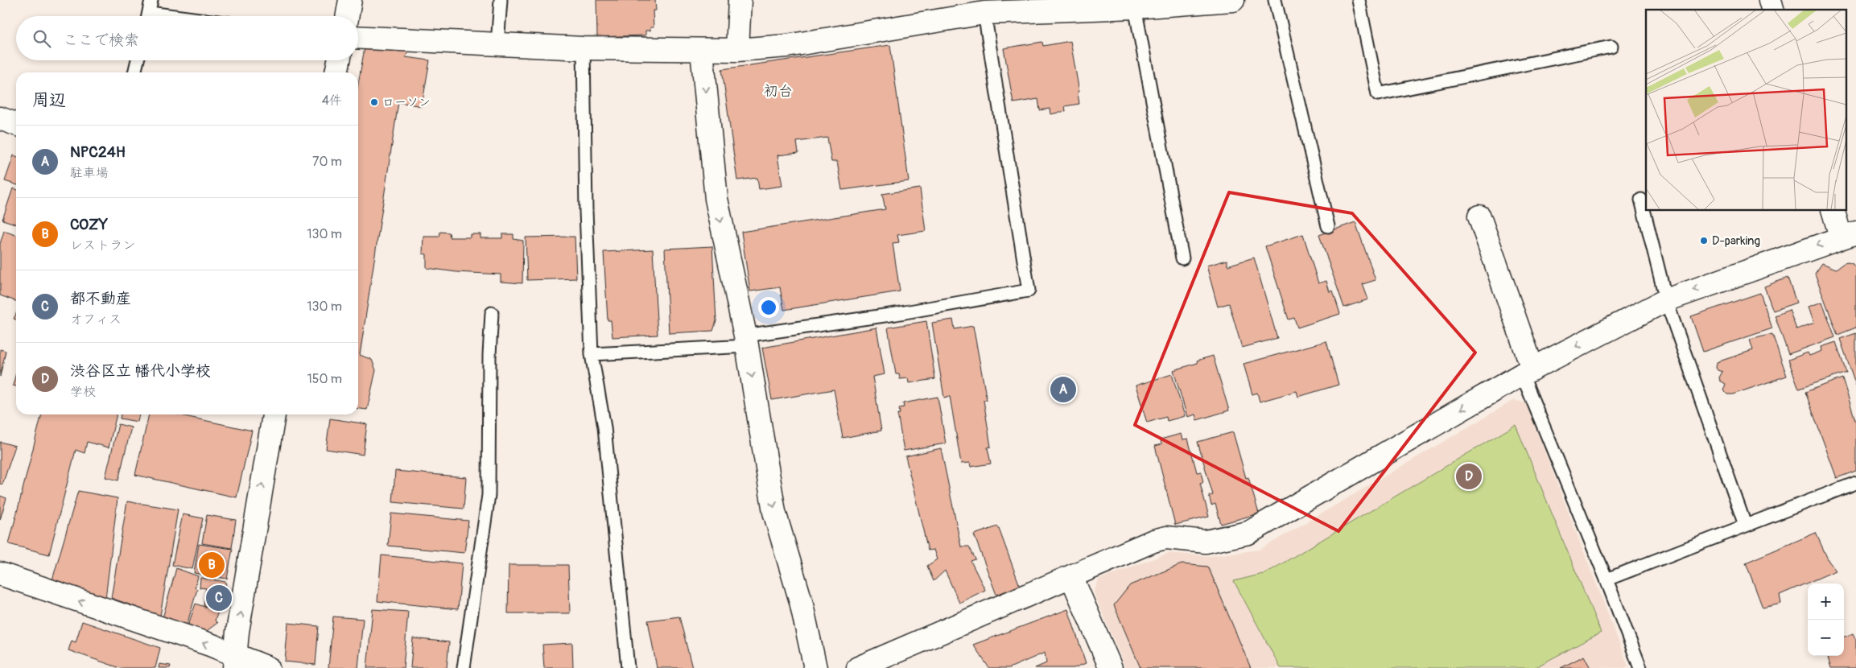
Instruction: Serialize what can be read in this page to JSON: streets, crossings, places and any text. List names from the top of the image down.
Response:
{
  "districts": ["初台"],
  "places": ["ローソン", "D-parking"],
  "page": {
    "search": "ここで検索",
    "heading": ["周辺", "4件"],
    "list": [
      {
        "mark": "A",
        "name": "NPC24H",
        "note": "駐車場",
        "value": "70 m"
      },
      {
        "mark": "B",
        "name": "COZY",
        "note": "レストラン",
        "value": "130 m"
      },
      {
        "mark": "C",
        "name": "都不動産",
        "note": "オフィス",
        "value": "130 m"
      },
      {
        "mark": "D",
        "name": "渋谷区立 幡代小学校",
        "note": "学校",
        "value": "150 m"
      }
    ],
    "pins": [
      "A",
      "D",
      "B",
      "C"
    ],
    "map_buttons": ["+", "−"]
  }
}
